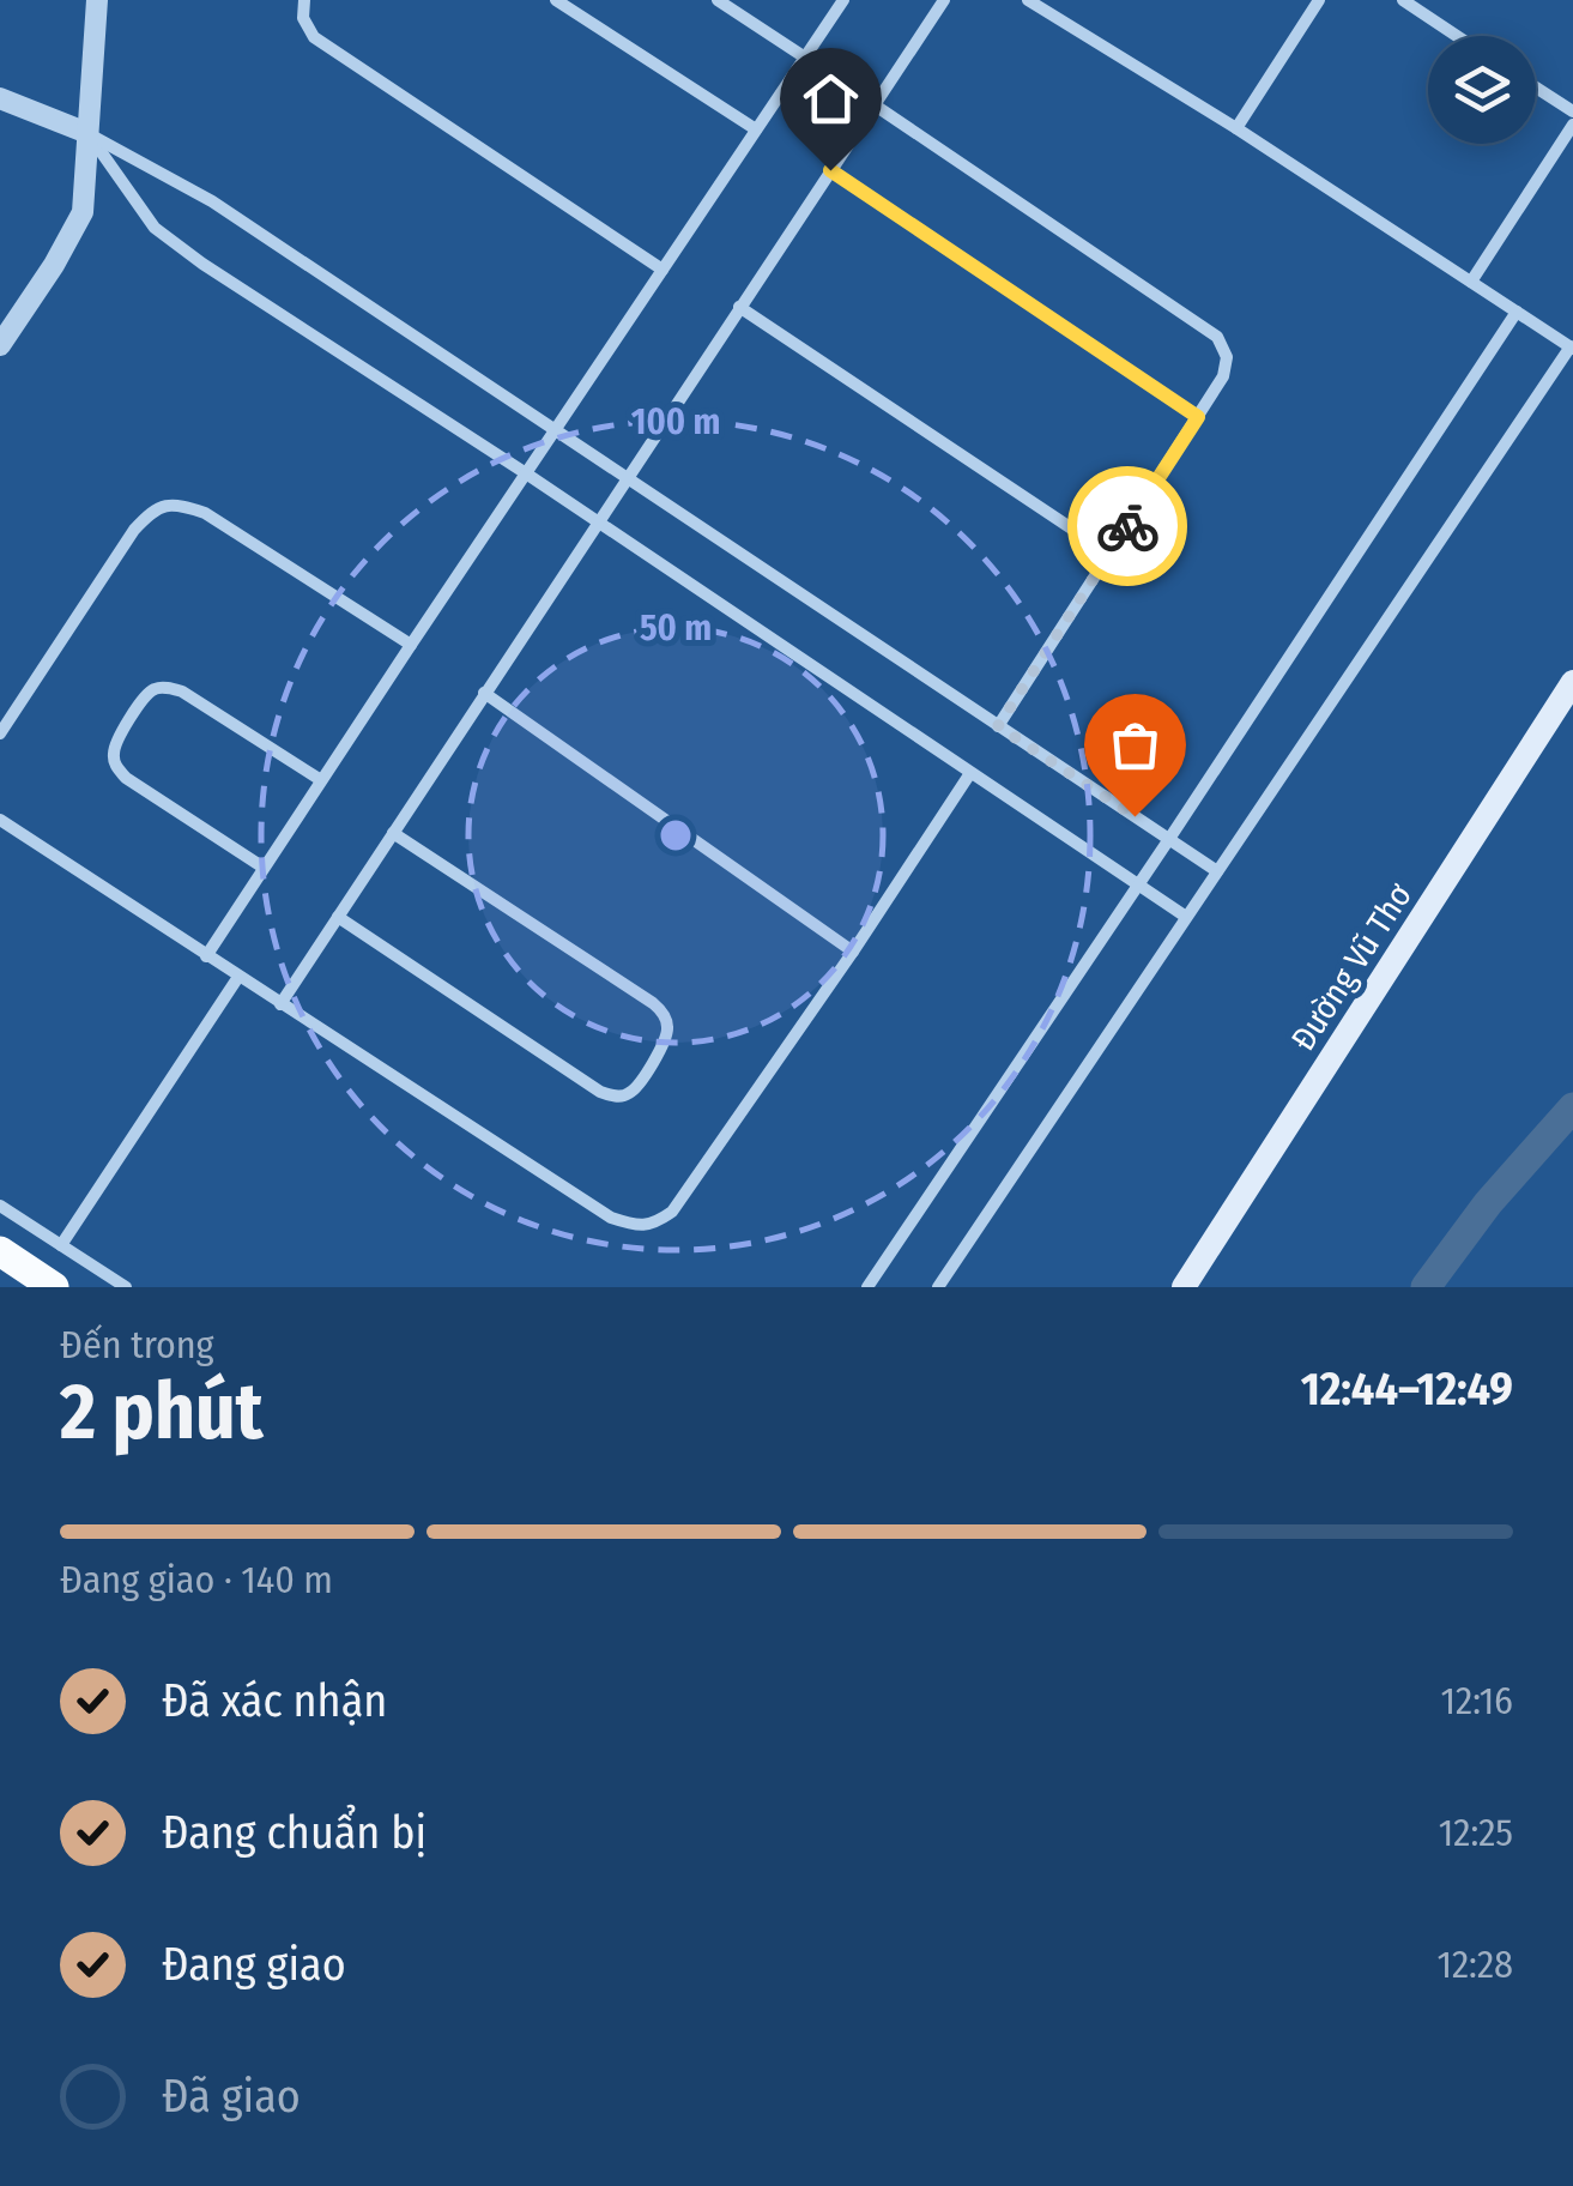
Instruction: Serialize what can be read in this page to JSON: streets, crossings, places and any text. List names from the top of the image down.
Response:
{
  "streets": {
    "main road": ["Đường Vũ Thơ"]
  },
  "page": {
    "heading": ["2 phút", "Đến trong", "12:44–12:49"],
    "bar": "Đang giao · 140 m",
    "list": [
      ["Đã xác nhận", "12:16"],
      ["Đang chuẩn bị", "12:25"],
      ["Đang giao", "12:28"],
      "Đã giao"
    ]
  },
  "rings": ["100 m", "50 m"]
}
